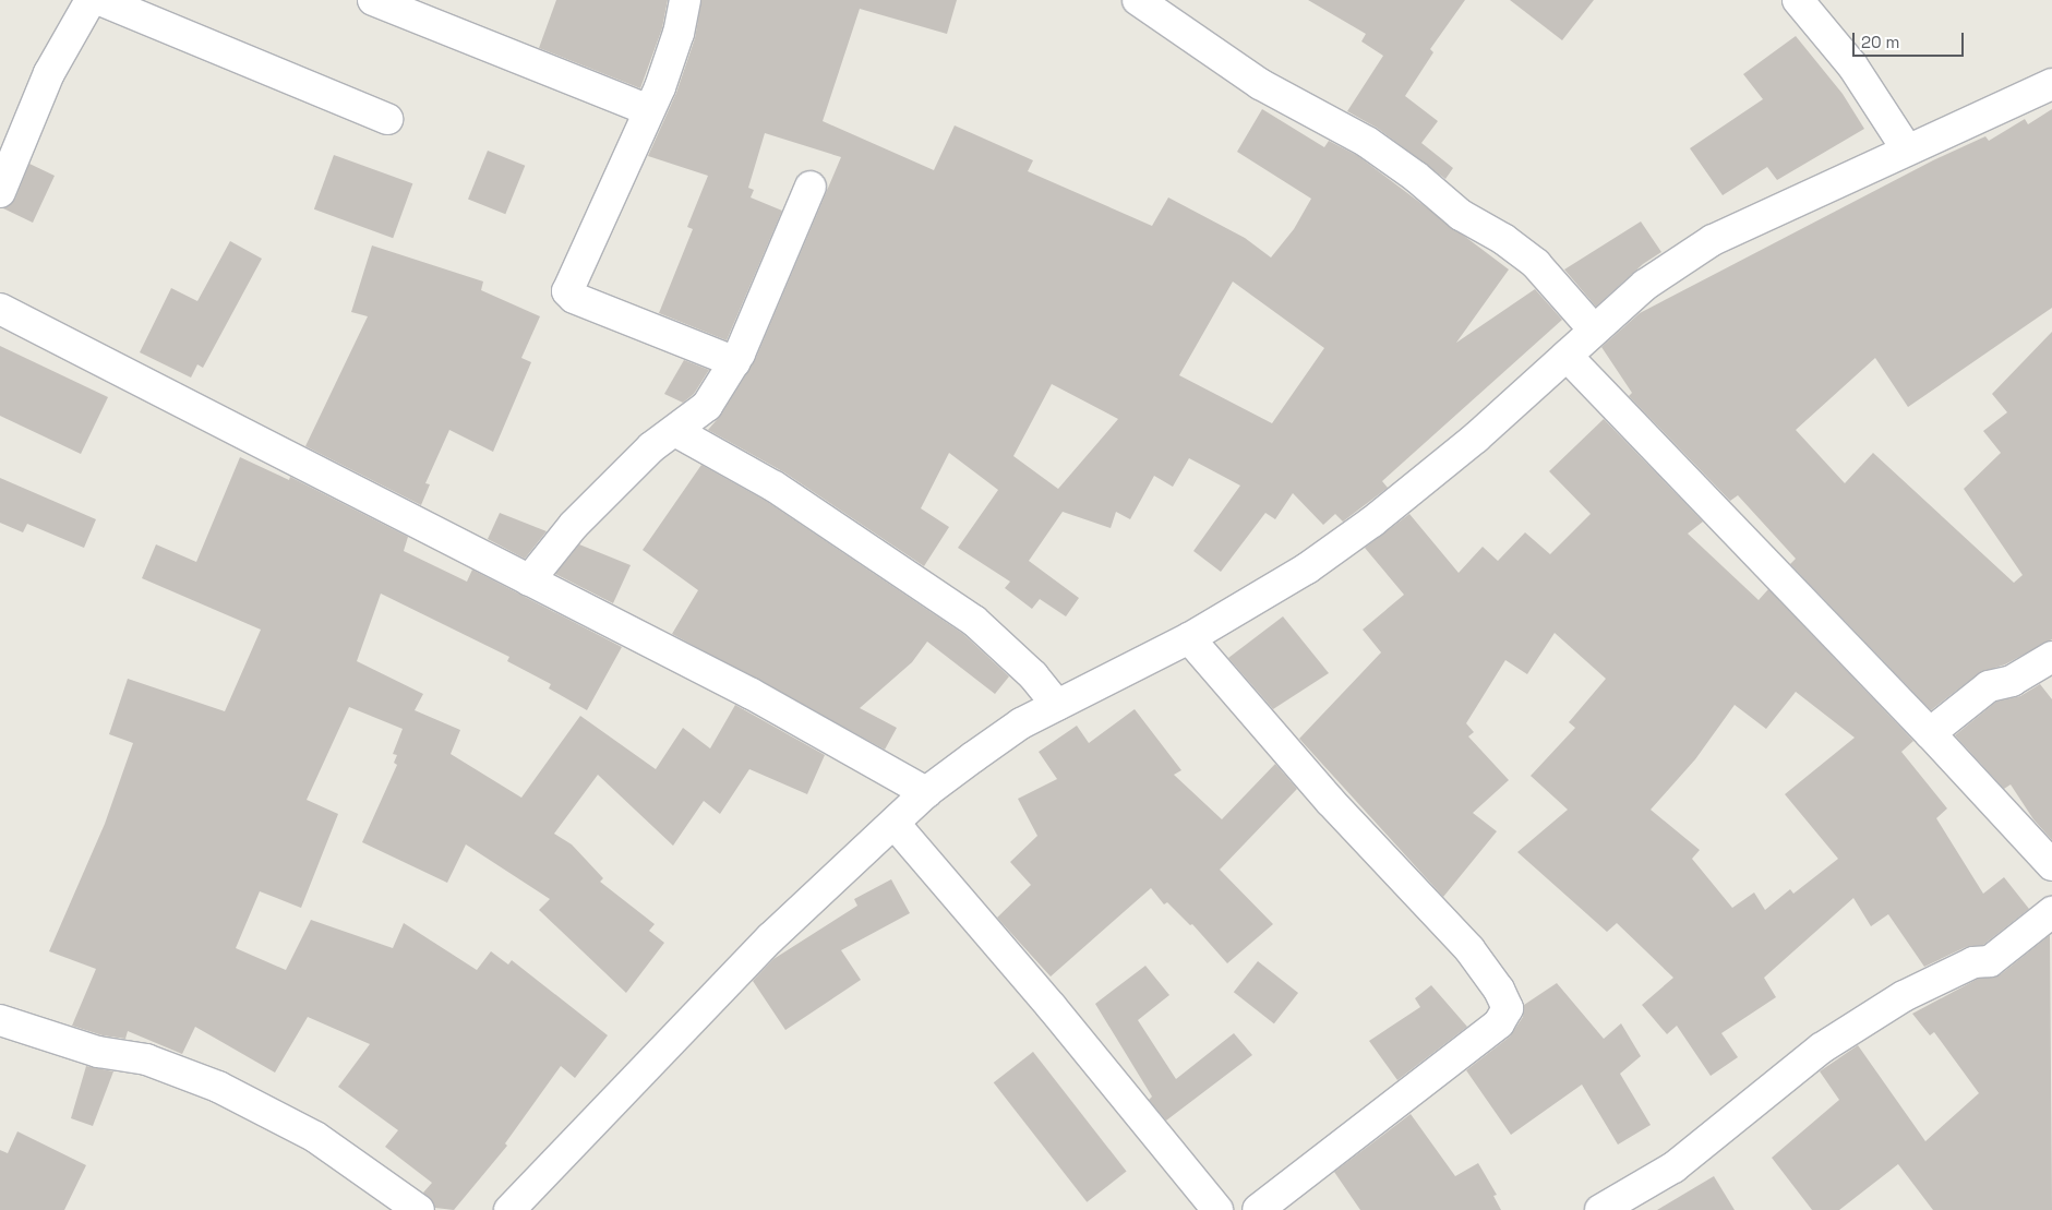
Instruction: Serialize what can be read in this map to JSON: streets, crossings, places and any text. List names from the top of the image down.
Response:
{
  "scale_bar": "20 m"
}
